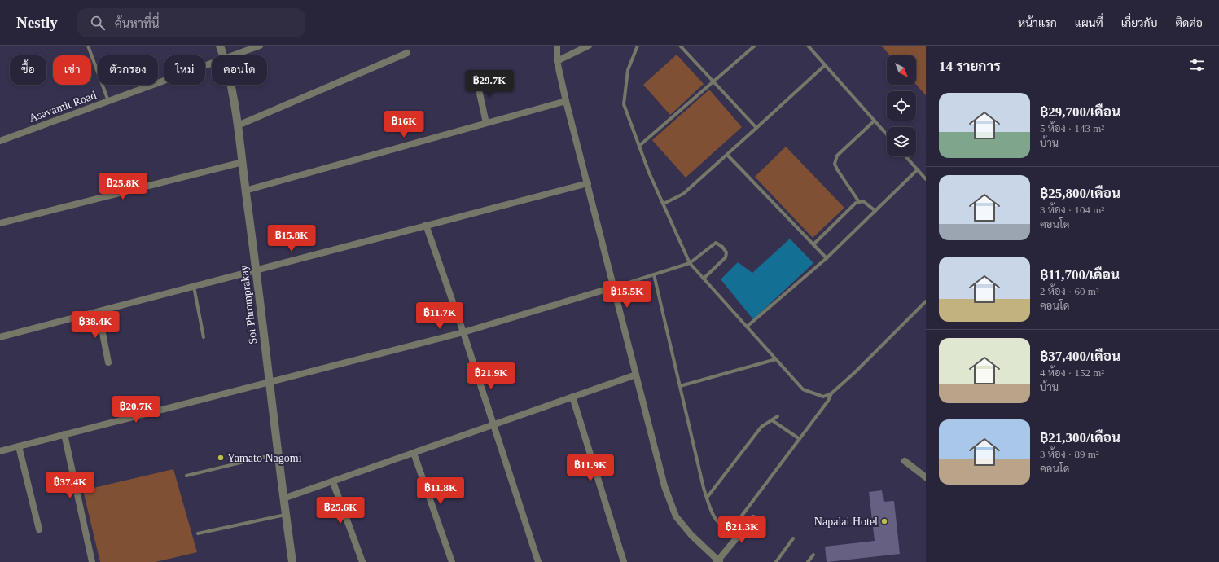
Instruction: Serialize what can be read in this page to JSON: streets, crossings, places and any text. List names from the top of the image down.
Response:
{
  "streets": {
    "street": ["Asavamit Road", "Soi Phromprakay"]
  },
  "places": ["Yamato Nagomi", "Napalai Hotel"],
  "north": "bottom right",
  "page": {
    "header": "Nestly",
    "search": "ค้นหาที่นี่",
    "nav": [
      "หน้าแรก",
      "แผนที่",
      "เกี่ยวกับ",
      "ติดต่อ"
    ],
    "heading": "14 รายการ",
    "chip": [
      "ซื้อ",
      "เช่า",
      "ตัวกรอง",
      "ใหม่",
      "คอนโด"
    ],
    "price": [
      "฿29.7K",
      "฿16K",
      "฿25.8K",
      "฿15.8K",
      "฿15.5K",
      "฿11.7K",
      "฿38.4K",
      "฿21.9K",
      "฿20.7K",
      "฿11.9K",
      "฿37.4K",
      "฿11.8K",
      "฿25.6K",
      "฿21.3K"
    ],
    "list": [
      {
        "name": "฿29,700/เดือน",
        "note": "5 ห้อง · 143 m² · บ้าน"
      },
      {
        "name": "฿25,800/เดือน",
        "note": "3 ห้อง · 104 m² · คอนโด"
      },
      {
        "name": "฿11,700/เดือน",
        "note": "2 ห้อง · 60 m² · คอนโด"
      },
      {
        "name": "฿37,400/เดือน",
        "note": "4 ห้อง · 152 m² · บ้าน"
      },
      {
        "name": "฿21,300/เดือน",
        "note": "3 ห้อง · 89 m² · คอนโด"
      }
    ]
  }
}
